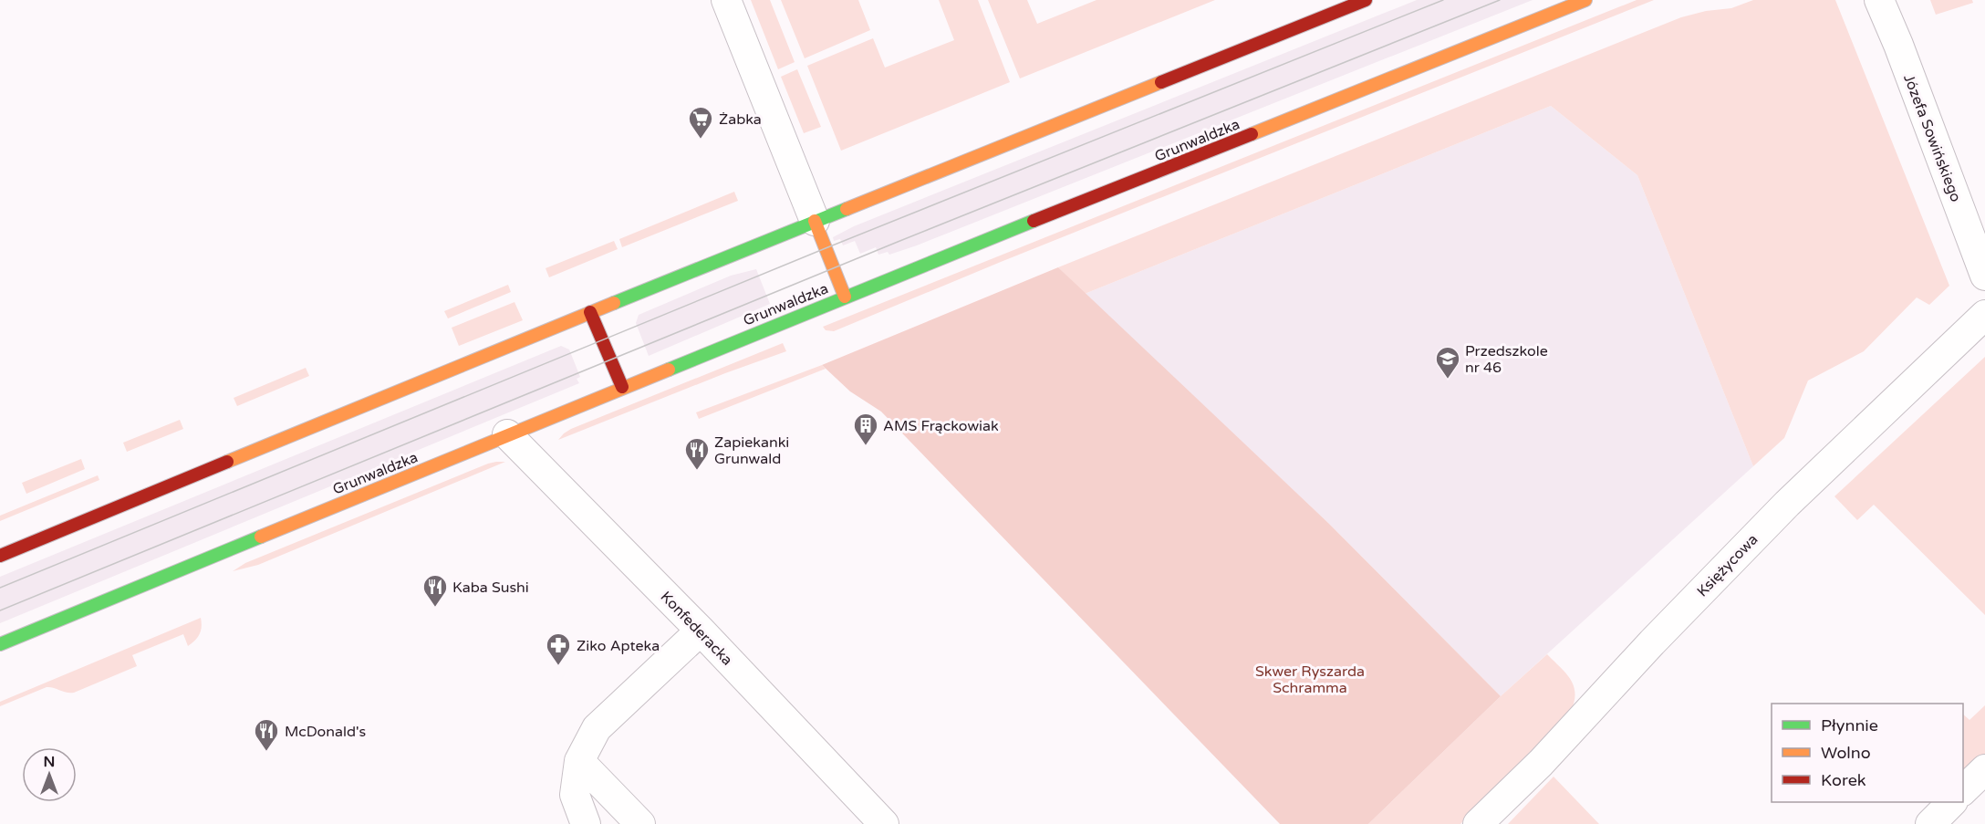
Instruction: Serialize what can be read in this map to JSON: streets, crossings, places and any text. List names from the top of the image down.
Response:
{
  "streets": {
    "street": [
      "Józefa Sowińskiego",
      "Grunwaldzka",
      "Księżycowa",
      "Konfederacka"
    ]
  },
  "crossings": [
    ["Grunwaldzka", "Konfederacka"]
  ],
  "parks": ["Skwer Ryszarda Schramma"],
  "places": {
    "supermarket": ["Żabka"],
    "school or university": ["Przedszkole nr 46"],
    "building": ["AMS Frąckowiak"],
    "restaurant": ["Zapiekanki Grunwald", "Kaba Sushi", "McDonald's"],
    "pharmacy": ["Ziko Apteka"]
  },
  "legend": ["Płynnie", "Wolno", "Korek"],
  "north": "top"
}
